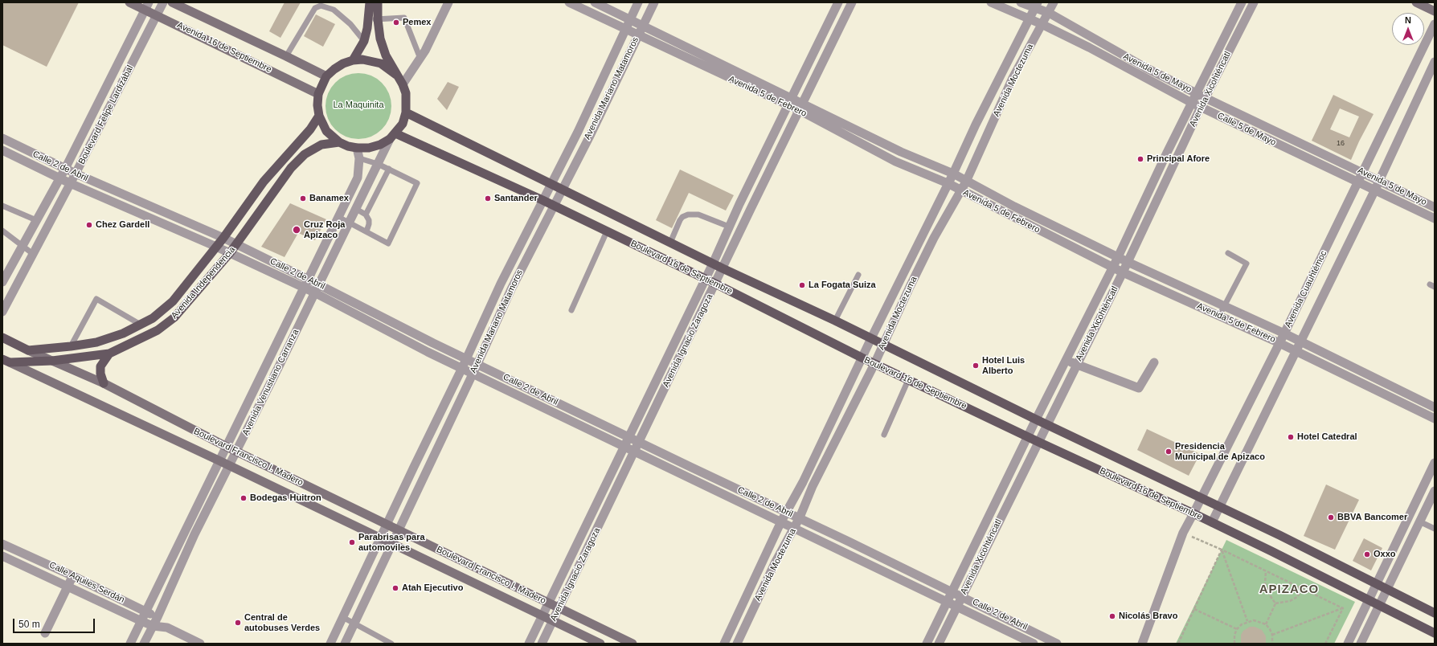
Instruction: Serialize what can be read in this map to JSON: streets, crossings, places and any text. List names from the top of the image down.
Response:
{
  "streets": {
    "main road": [
      "Avenida 16 de Septiembre",
      "Boulevard 16 de Septiembre",
      "Avenida Independencia",
      "Boulevard Francisco I. Madero"
    ],
    "street": [
      "Avenida 5 de Mayo",
      "Avenida Moctezuma",
      "Avenida Mariano Matamoros",
      "Avenida Xicohténcatl",
      "Avenida 5 de Febrero",
      "Boulevard Felipe Lardizábal",
      "Calle 5 de Mayo",
      "Calle 2 de Abril",
      "Avenida Cuauhtémoc",
      "Avenida Ignacio Zaragoza",
      "Avenida Venustiano Carranza",
      "Calle Aquiles Serdán"
    ]
  },
  "crossings": [
    ["Avenida 16 de Septiembre", "Boulevard Felipe Lardizábal"],
    ["Avenida 16 de Septiembre", "Boulevard 16 de Septiembre"],
    ["Avenida 16 de Septiembre", "Avenida Independencia"],
    ["Avenida 16 de Septiembre", "Avenida Venustiano Carranza"],
    ["Avenida 5 de Mayo", "Avenida Moctezuma"],
    ["Avenida 5 de Mayo", "Avenida Xicohténcatl"],
    ["Avenida 5 de Mayo", "Avenida Cuauhtémoc"],
    ["Avenida Moctezuma", "Avenida 5 de Febrero"],
    ["Avenida Moctezuma", "Calle 5 de Mayo"],
    ["Avenida Moctezuma", "Calle 2 de Abril"],
    ["Avenida Moctezuma", "Boulevard 16 de Septiembre"],
    ["Avenida Mariano Matamoros", "Avenida 5 de Febrero"],
    ["Avenida Mariano Matamoros", "Calle 2 de Abril"],
    ["Avenida Mariano Matamoros", "Boulevard 16 de Septiembre"],
    ["Avenida Mariano Matamoros", "Boulevard Francisco I. Madero"],
    ["Avenida Xicohténcatl", "Avenida 5 de Febrero"],
    ["Avenida Xicohténcatl", "Calle 5 de Mayo"],
    ["Avenida Xicohténcatl", "Calle 2 de Abril"],
    ["Avenida Xicohténcatl", "Boulevard 16 de Septiembre"],
    ["Avenida 5 de Febrero", "Avenida Cuauhtémoc"],
    ["Avenida 5 de Febrero", "Avenida Ignacio Zaragoza"],
    ["Boulevard Felipe Lardizábal", "Calle 2 de Abril"],
    ["Calle 5 de Mayo", "Avenida Cuauhtémoc"],
    ["Calle 2 de Abril", "Avenida Independencia"],
    ["Calle 2 de Abril", "Avenida Ignacio Zaragoza"],
    ["Calle 2 de Abril", "Avenida Venustiano Carranza"],
    ["Boulevard 16 de Septiembre", "Avenida Independencia"],
    ["Boulevard 16 de Septiembre", "Avenida Cuauhtémoc"],
    ["Boulevard 16 de Septiembre", "Avenida Ignacio Zaragoza"],
    ["Boulevard 16 de Septiembre", "Avenida Venustiano Carranza"],
    ["Avenida Independencia", "Avenida Venustiano Carranza"],
    ["Avenida Independencia", "Boulevard Francisco I. Madero"],
    ["Avenida Ignacio Zaragoza", "Boulevard Francisco I. Madero"],
    ["Avenida Venustiano Carranza", "Boulevard Francisco I. Madero"],
    ["Avenida Venustiano Carranza", "Calle Aquiles Serdán"]
  ],
  "districts": ["APIZACO"],
  "parks": ["La Maquinita"],
  "places": [
    "Pemex",
    "Principal Afore",
    "Banamex",
    "Santander",
    "Chez Gardell",
    "Cruz Roja Apizaco",
    "La Fogata Suiza",
    "Hotel Luis Alberto",
    "Hotel Catedral",
    "Presidencia Municipal de Apizaco",
    "Bodegas Huitron",
    "BBVA Bancomer",
    "Parabrisas para automoviles",
    "Oxxo",
    "Atah Ejecutivo",
    "Nicolás Bravo",
    "Central de autobuses Verdes"
  ],
  "house_numbers": ["16"],
  "scale_bar": "50 m",
  "north": "top"
}
